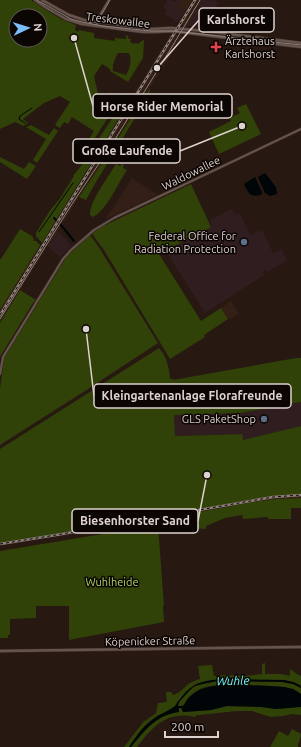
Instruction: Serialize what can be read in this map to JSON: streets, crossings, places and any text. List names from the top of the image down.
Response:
{
  "streets": {
    "main road": ["Treskowallee", "Köpenicker Straße"],
    "street": ["Waldowallee"]
  },
  "water": ["Wuhle"],
  "parks": ["Wuhlheide"],
  "places": {
    "other": [
      "Horse Rider Memorial",
      "Karlshorst",
      "Große Laufende",
      "Federal Office for Radiation Protection",
      "Kleingartenanlage Florafreunde",
      "GLS PaketShop",
      "Biesenhorster Sand"
    ],
    "health": ["Ärztehaus Karlshorst"]
  },
  "scale_bar": "200 m",
  "north": "right"
}
